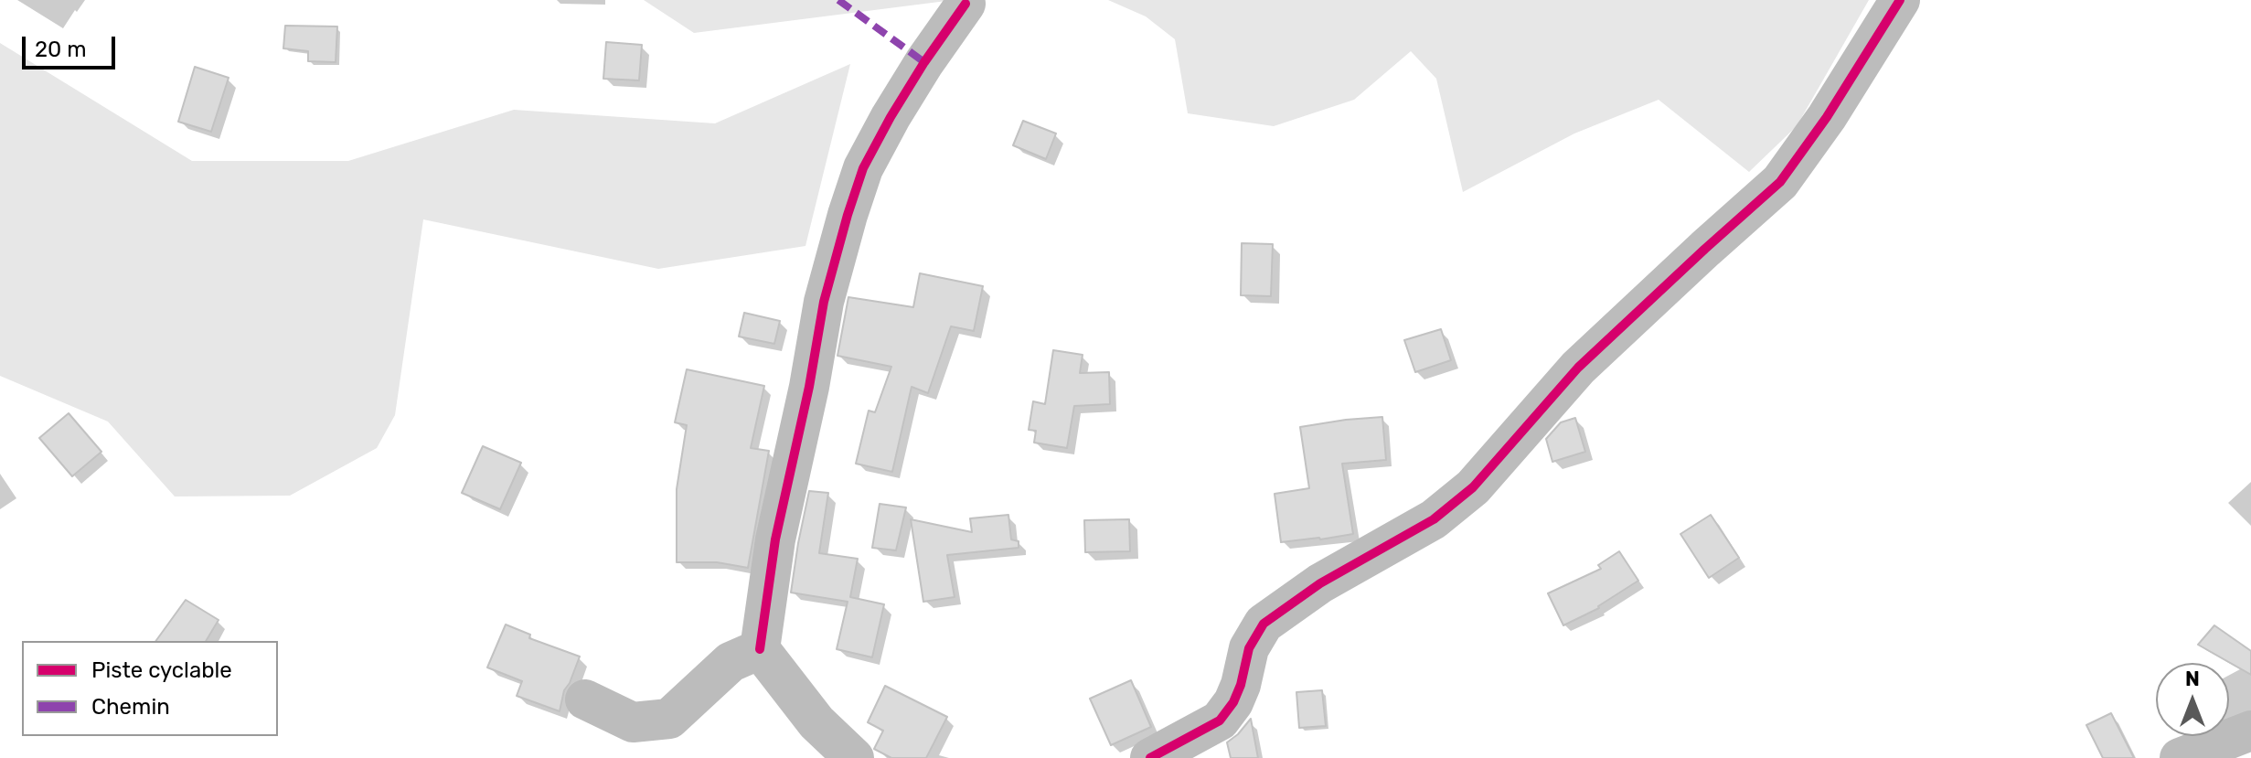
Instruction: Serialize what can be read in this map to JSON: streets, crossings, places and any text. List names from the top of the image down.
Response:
{
  "legend": ["Piste cyclable", "Chemin"],
  "scale_bar": "20 m",
  "north": "top"
}
